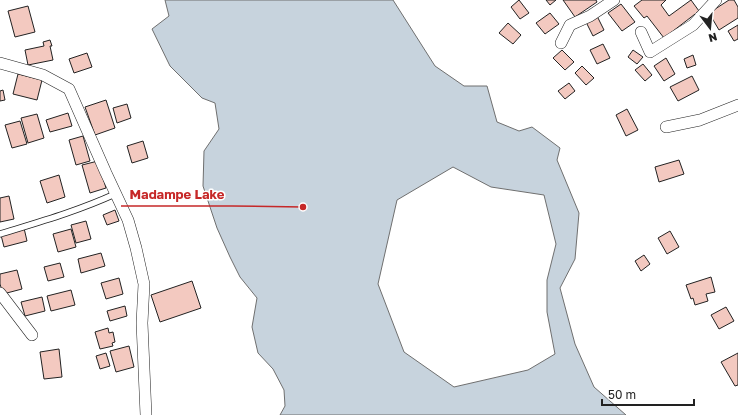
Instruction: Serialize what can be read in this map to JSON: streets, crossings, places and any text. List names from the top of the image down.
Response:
{
  "places": ["Madampe Lake"],
  "scale_bar": "50 m",
  "north": "bottom"
}
